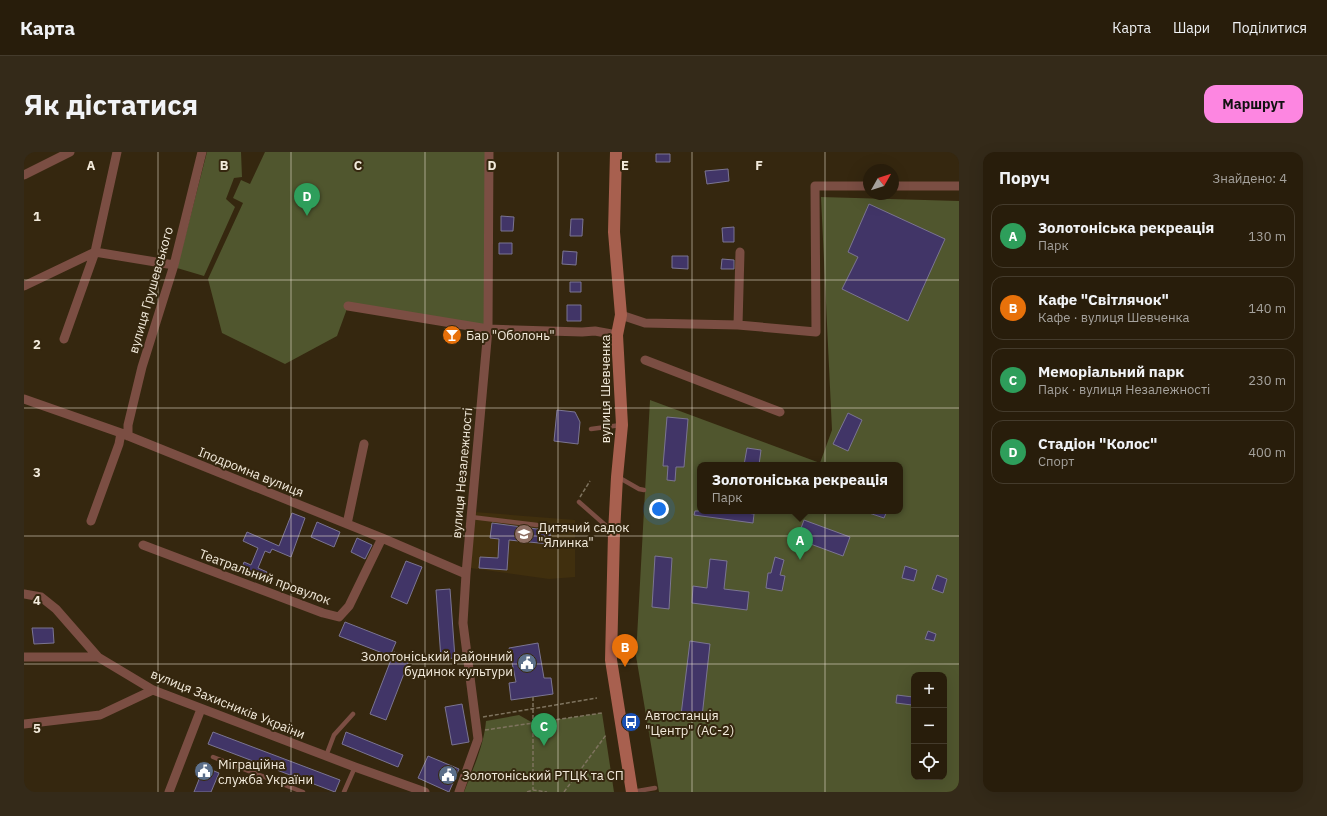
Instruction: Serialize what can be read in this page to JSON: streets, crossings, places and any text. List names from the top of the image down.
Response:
{
  "streets": {
    "main road": ["вулиця Шевченка"],
    "street": [
      "вулиця Грушевського",
      "Іподромна вулиця",
      "вулиця Незалежності",
      "Театральний провулок",
      "вулиця Захисників України"
    ]
  },
  "crossings": [
    ["вулиця Грушевського", "Іподромна вулиця"],
    ["Іподромна вулиця", "вулиця Незалежності"],
    ["Іподромна вулиця", "Театральний провулок"]
  ],
  "places": {
    "bar": ["Бар \"Оболонь\""],
    "school or university": ["Дитячий садок \"Ялинка\""],
    "public building": ["Золотоніський районний будинок культури", "Міграційна служба України", "Золотоніський РТЦК та СП"],
    "bus stop": ["Автостанція \"Центр\" (АС-2)"]
  },
  "north": "top right",
  "page": {
    "header": "Карта",
    "nav": ["Карта", "Шари", "Поділитися"],
    "buttons": "Маршрут",
    "title": "Як дістатися",
    "heading": ["Поруч", "Знайдено: 4"],
    "pins": [
      "D",
      "A",
      "B",
      "C"
    ],
    "list": [
      {
        "mark": "A",
        "name": "Золотоніська рекреація",
        "note": "Парк",
        "value": "130 m"
      },
      {
        "mark": "B",
        "name": "Кафе \"Світлячок\"",
        "note": "Кафе · вулиця Шевченка",
        "value": "140 m"
      },
      {
        "mark": "C",
        "name": "Меморіальний парк",
        "note": "Парк · вулиця Незалежності",
        "value": "230 m"
      },
      {
        "mark": "D",
        "name": "Стадіон \"Колос\"",
        "note": "Спорт",
        "value": "400 m"
      }
    ],
    "popup": ["Золотоніська рекреація", "Парк"],
    "map_buttons": ["+", "−"]
  },
  "grid": {
    "columns": [
      "A",
      "B",
      "C",
      "D",
      "E",
      "F"
    ],
    "rows": [
      "1",
      "2",
      "3",
      "4",
      "5"
    ]
  }
}
